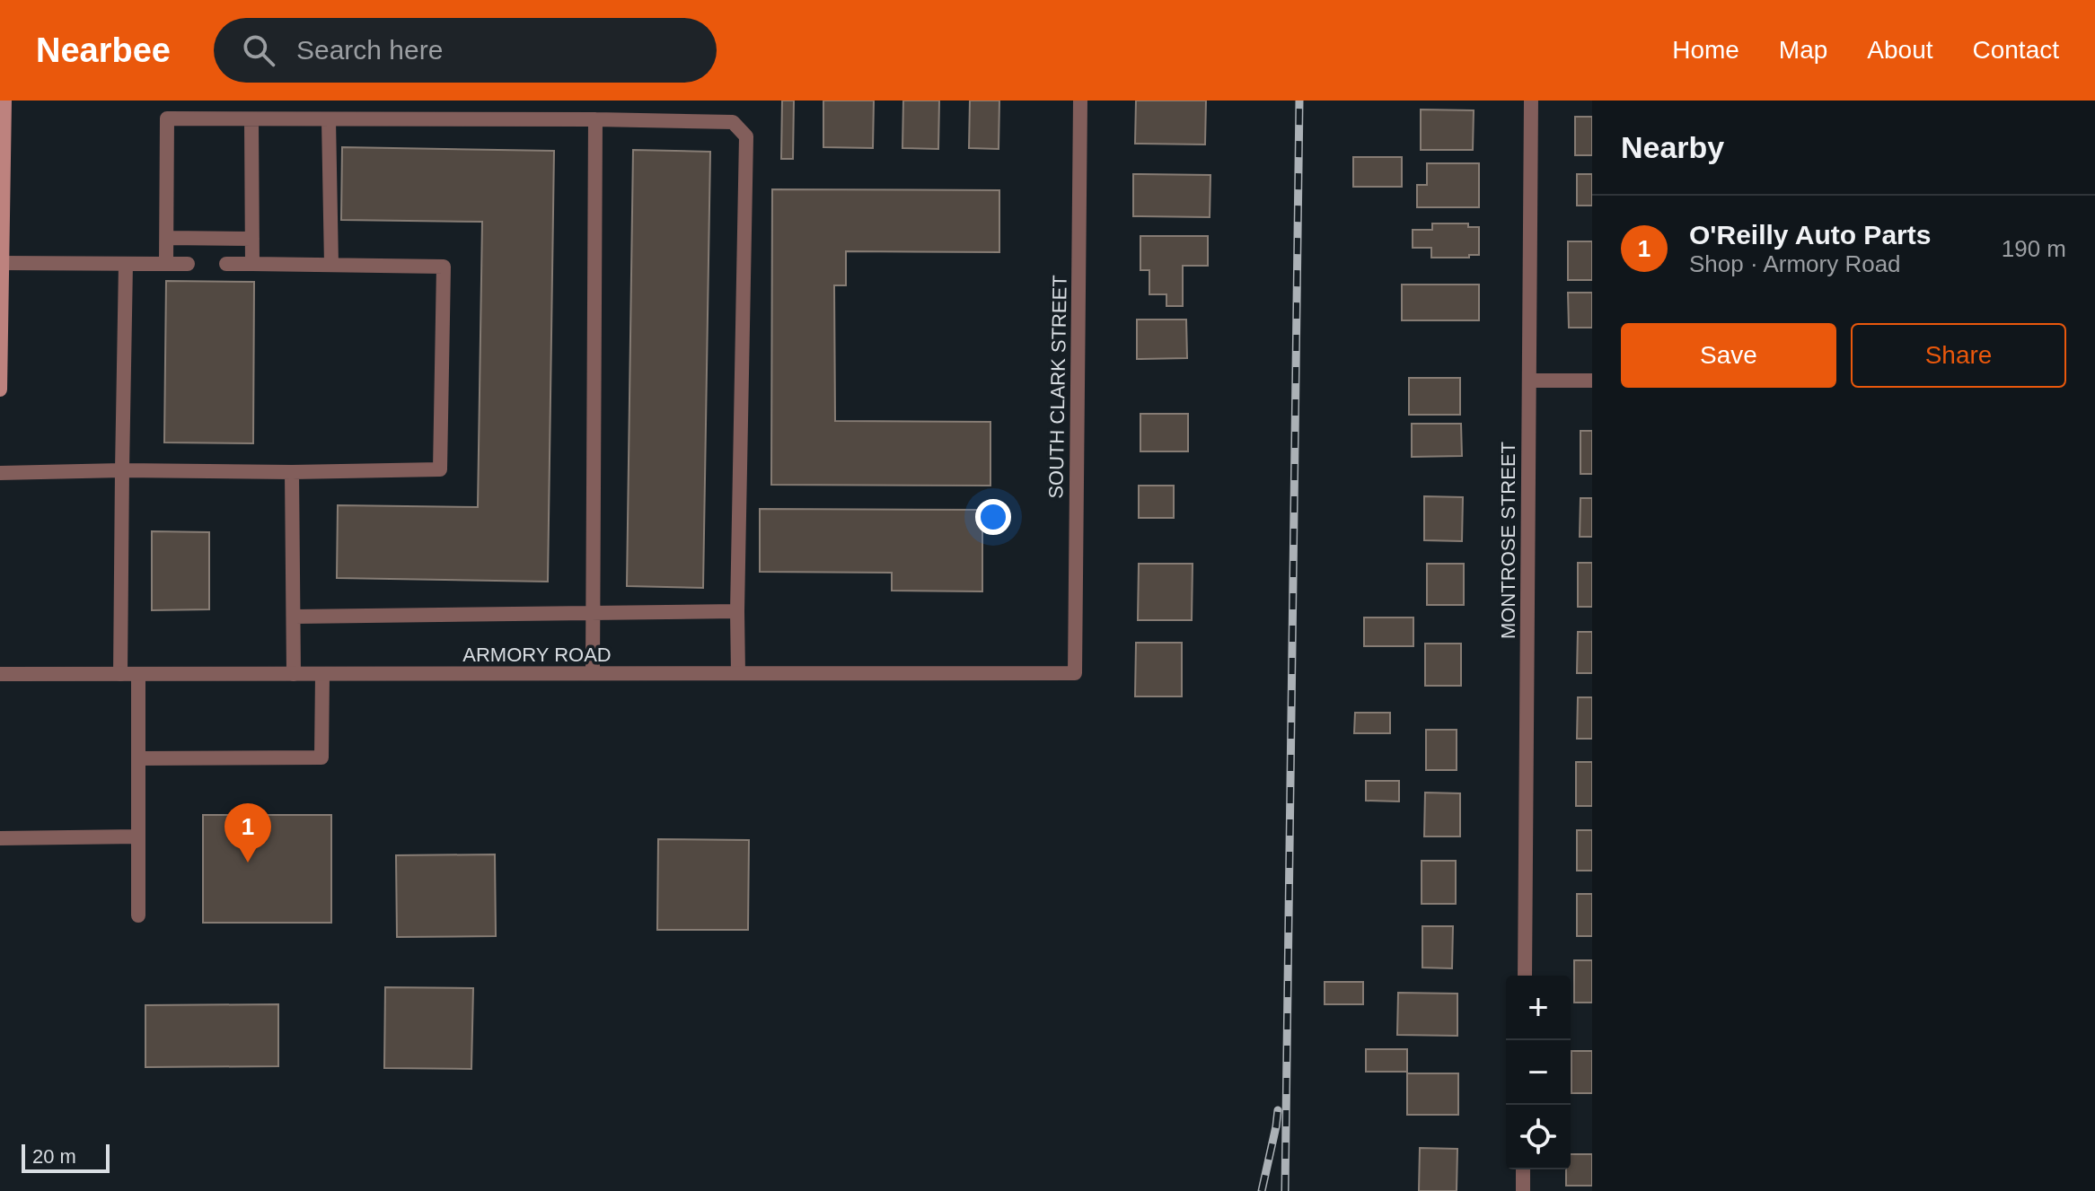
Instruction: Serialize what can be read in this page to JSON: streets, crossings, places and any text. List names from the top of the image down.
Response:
{
  "streets": {
    "street": ["SOUTH CLARK STREET", "MONTROSE STREET", "ARMORY ROAD"]
  },
  "crossings": [
    ["SOUTH CLARK STREET", "ARMORY ROAD"]
  ],
  "scale_bar": "20 m",
  "page": {
    "header": "Nearbee",
    "search": "Search here",
    "nav": [
      "Home",
      "Map",
      "About",
      "Contact"
    ],
    "heading": "Nearby",
    "list": [
      {
        "mark": "1",
        "name": "O'Reilly Auto Parts",
        "note": "Shop · Armory Road",
        "value": "190 m"
      }
    ],
    "buttons": ["Save", "Share"],
    "pins": "1",
    "map_buttons": ["+", "−"],
    "scale": "20 m"
  }
}
